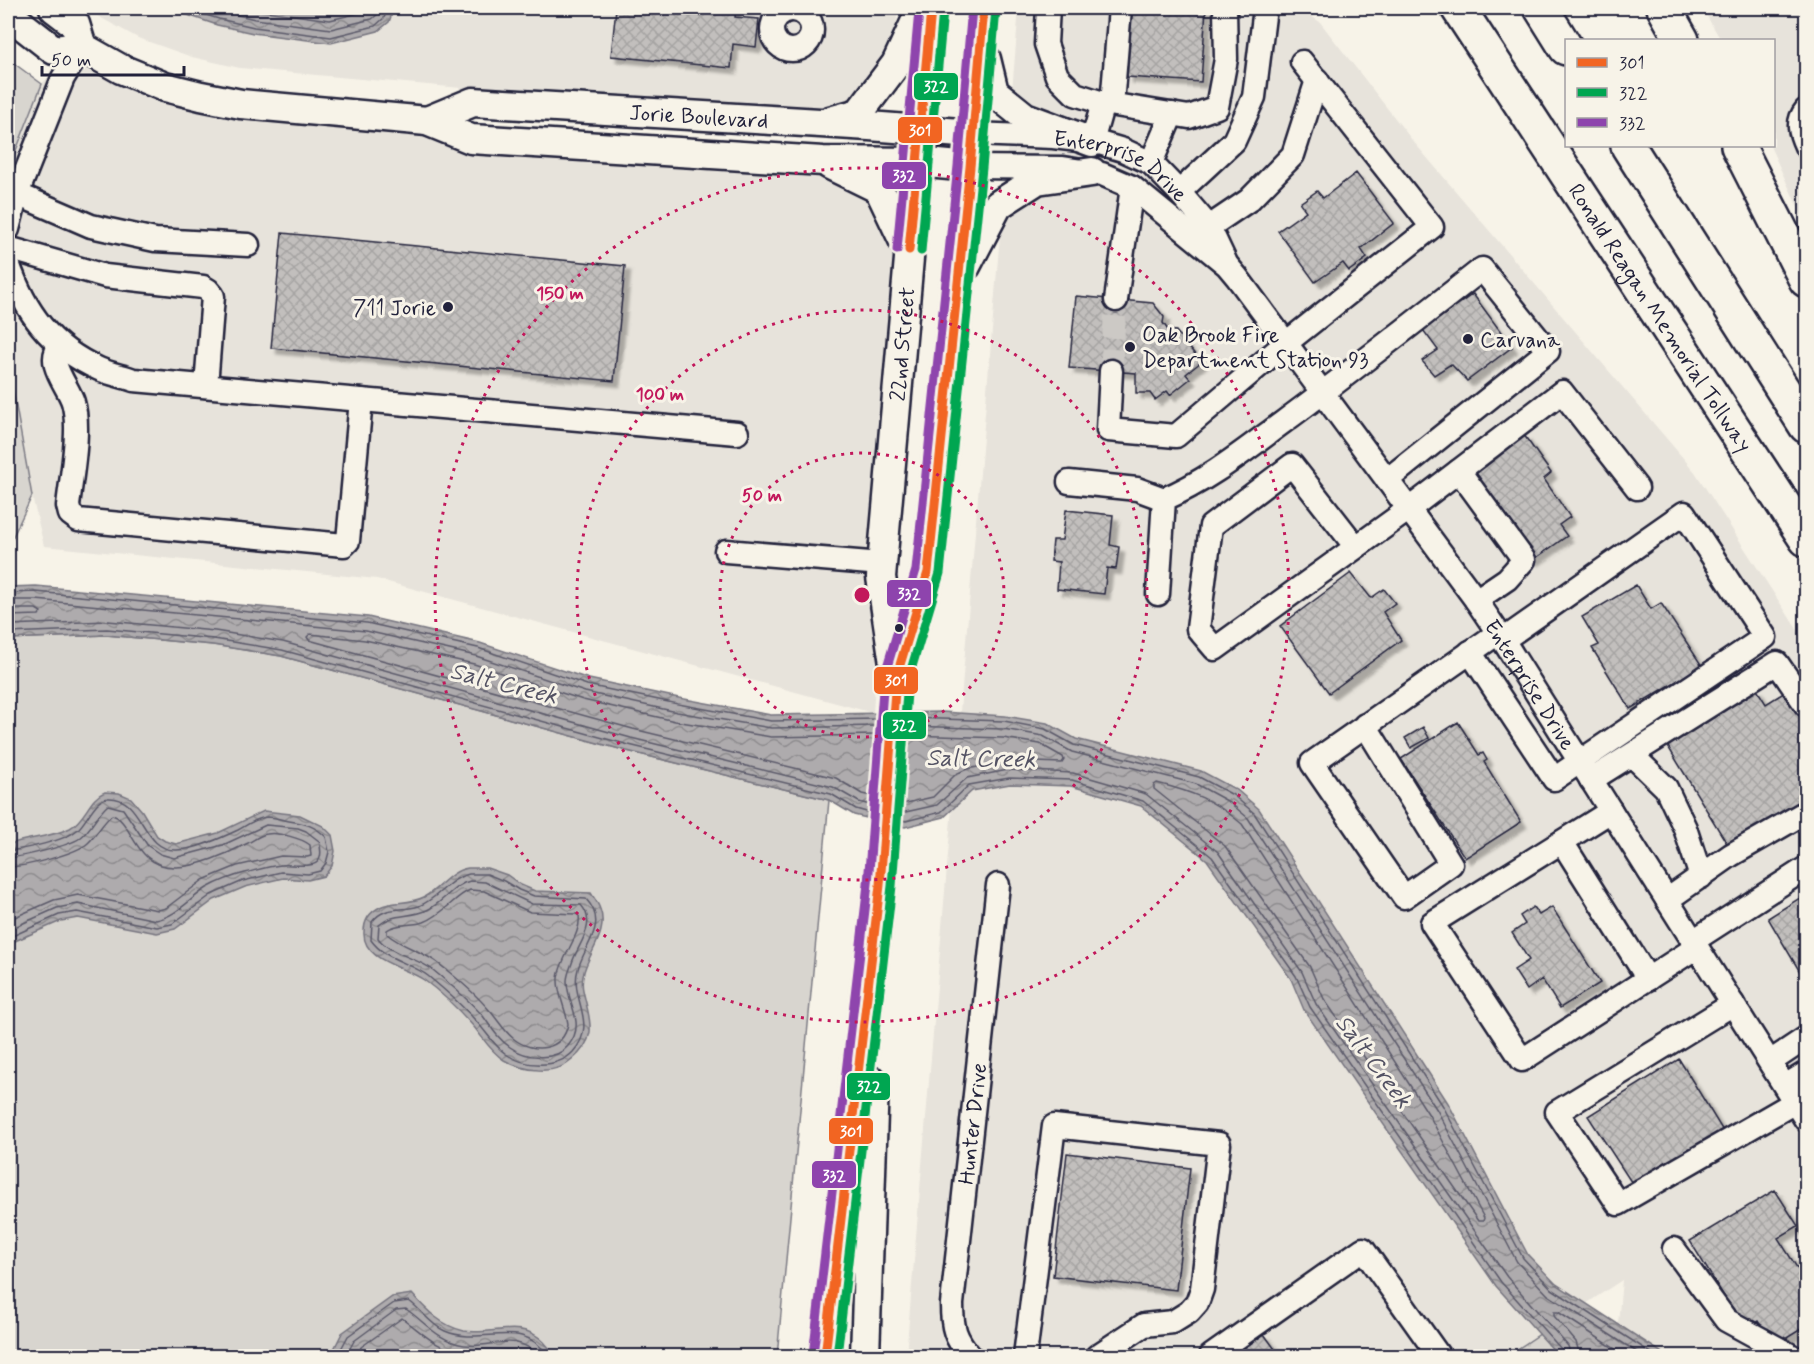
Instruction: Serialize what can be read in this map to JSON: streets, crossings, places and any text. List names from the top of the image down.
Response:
{
  "streets": {
    "highway": ["Ronald Reagan Memorial Tollway"],
    "main road": ["Jorie Boulevard", "22nd Street"],
    "street": ["Enterprise Drive", "Hunter Drive"]
  },
  "crossings": [
    ["Jorie Boulevard", "Enterprise Drive"],
    ["Jorie Boulevard", "22nd Street"],
    ["Enterprise Drive", "22nd Street"]
  ],
  "water": ["Salt Creek"],
  "places": ["711 Jorie", "Carvana", "Oak Brook Fire Department Station 93"],
  "lines": ["transit line 301", "transit line 332", "transit line 322"],
  "legend": ["301", "322", "332"],
  "scale_bar": "50 m",
  "rings": ["150 m", "100 m", "50 m"]
}
